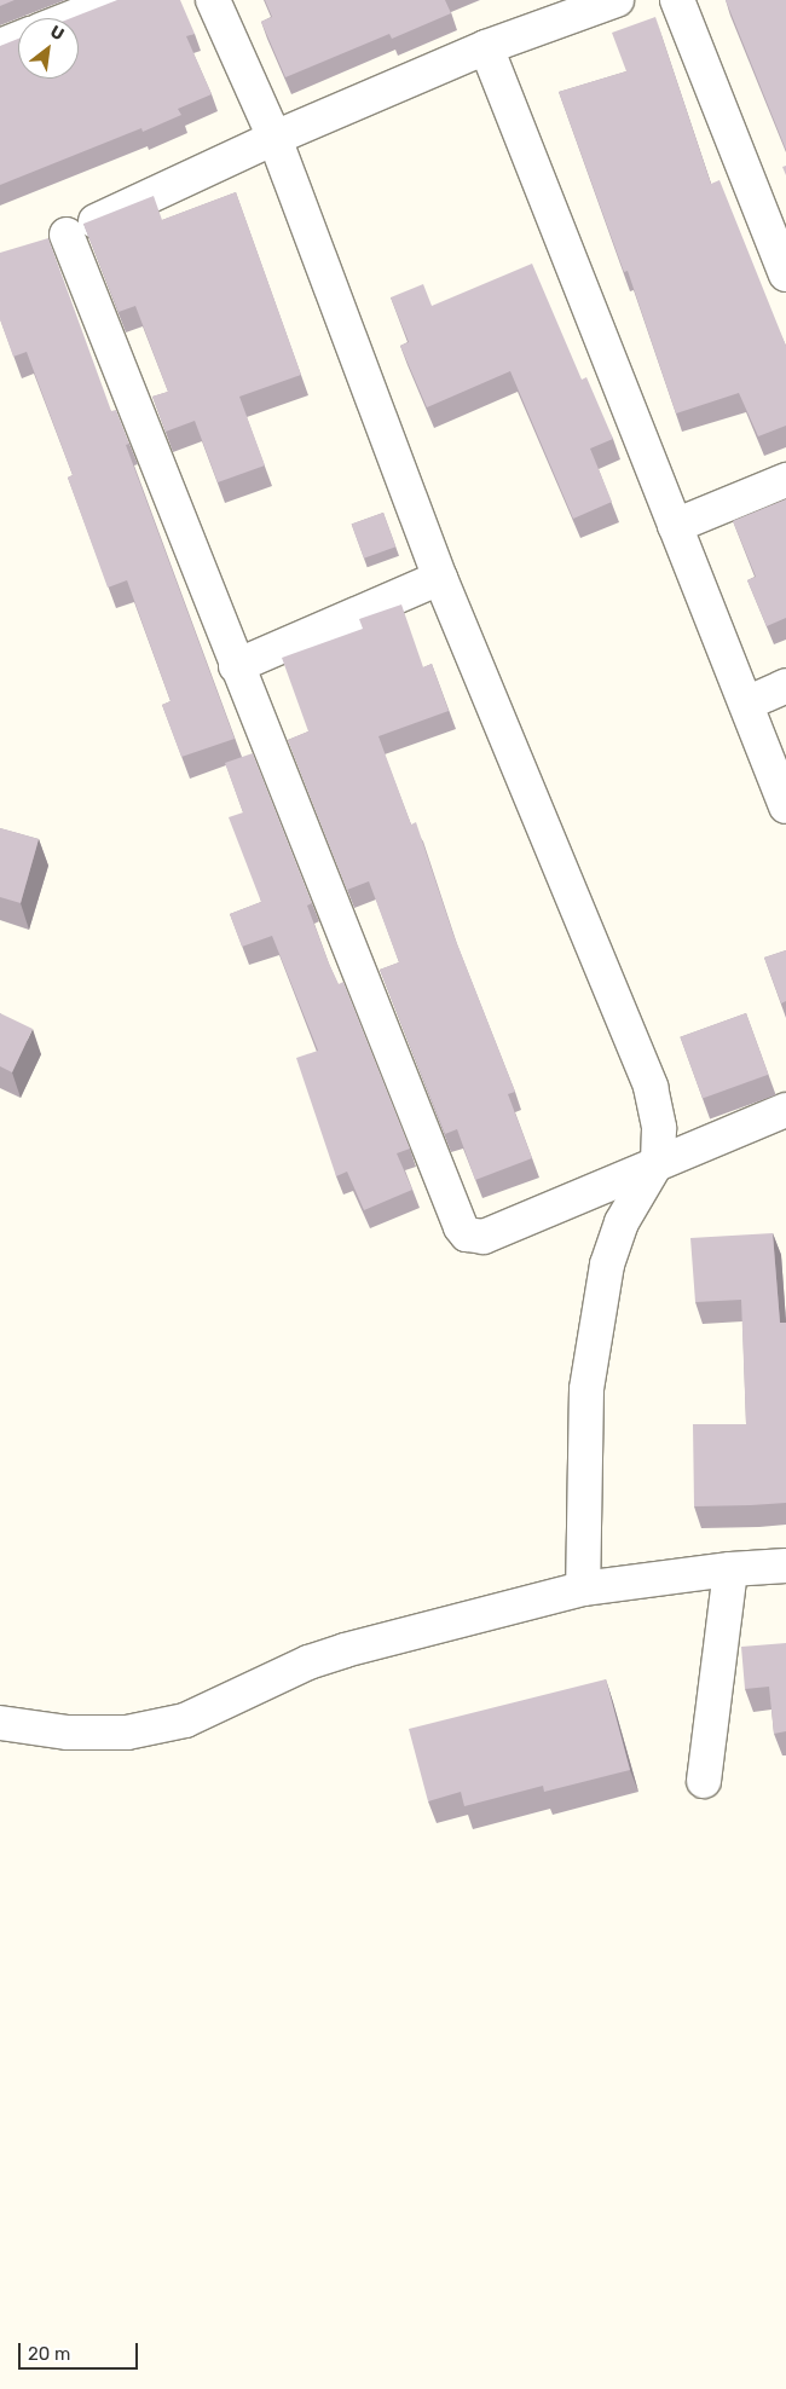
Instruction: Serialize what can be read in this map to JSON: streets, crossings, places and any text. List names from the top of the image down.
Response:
{
  "scale_bar": "20 m",
  "north": "top right"
}
